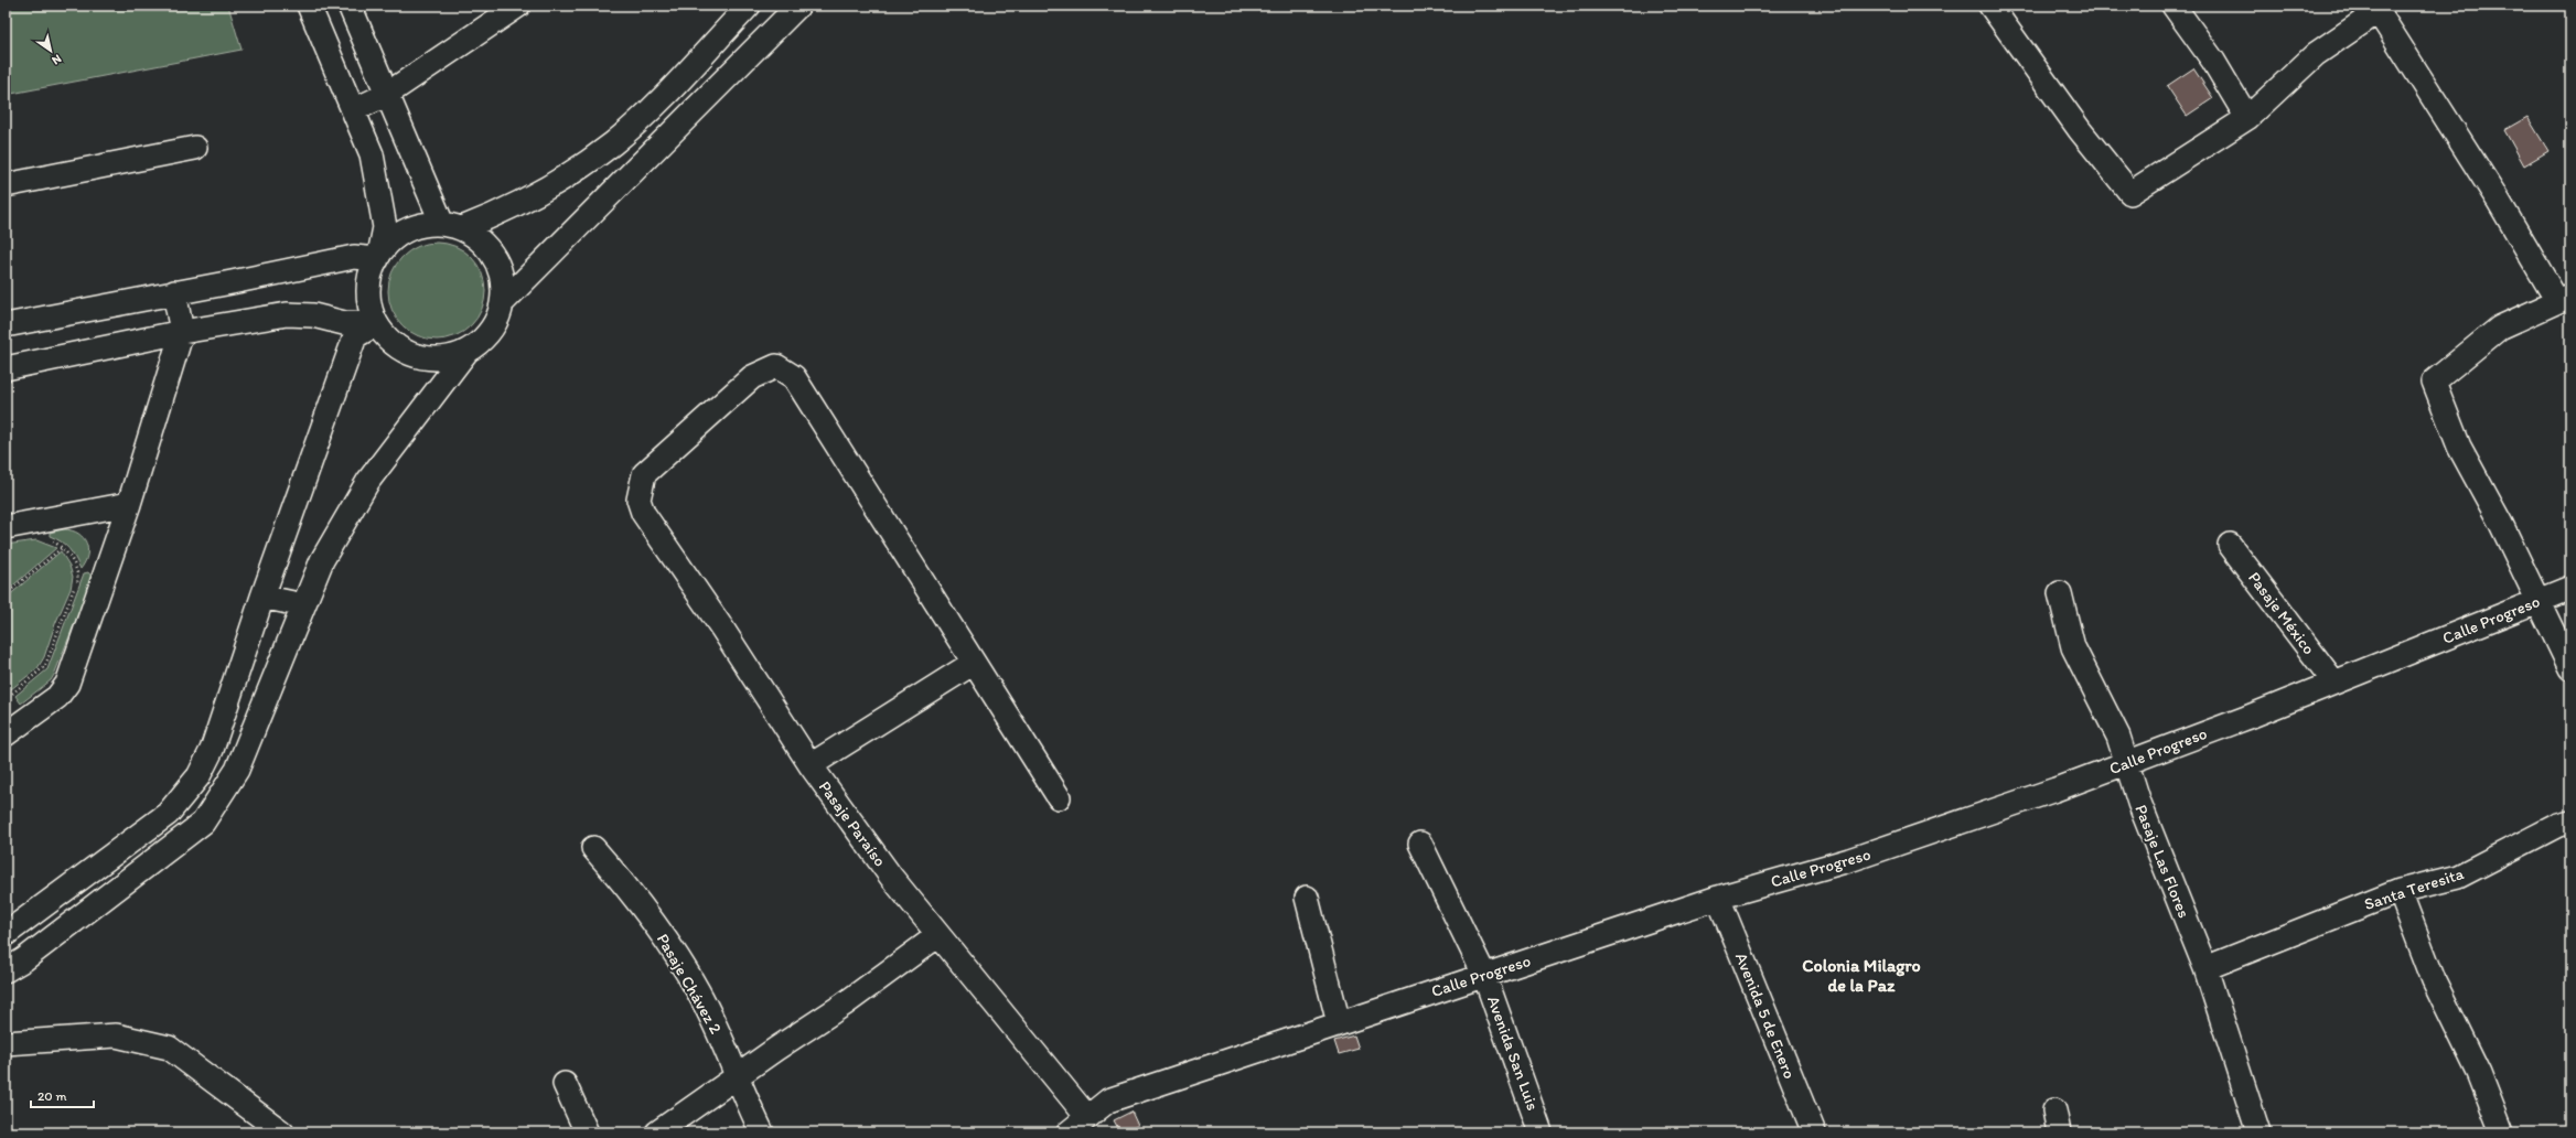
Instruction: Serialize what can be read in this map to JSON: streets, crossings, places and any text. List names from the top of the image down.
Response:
{
  "streets": {
    "street": [
      "Pasaje México",
      "Calle Progreso",
      "Pasaje Paraíso",
      "Pasaje Las Flores",
      "Santa Teresita",
      "Pasaje Chávez 2",
      "Avenida 5 de Enero",
      "Avenida San Luis"
    ]
  },
  "crossings": [
    ["Pasaje México", "Calle Progreso"],
    ["Calle Progreso", "Pasaje Paraíso"],
    ["Calle Progreso", "Pasaje Las Flores"],
    ["Calle Progreso", "Avenida 5 de Enero"],
    ["Calle Progreso", "Avenida San Luis"],
    ["Pasaje Las Flores", "Santa Teresita"]
  ],
  "districts": ["Colonia Milagro de la Paz"],
  "scale_bar": "20 m",
  "north": "bottom right"
}
